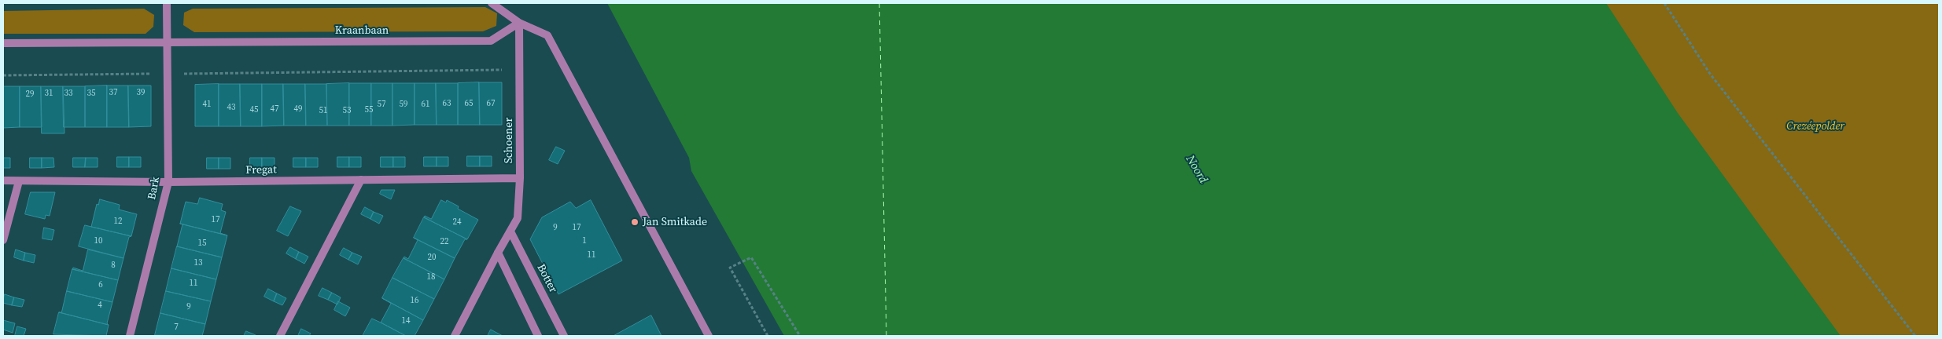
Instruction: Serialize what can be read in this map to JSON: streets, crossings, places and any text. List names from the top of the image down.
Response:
{
  "streets": {
    "street": [
      "Kraanbaan",
      "Schoener",
      "Fregat",
      "Bark",
      "Botter"
    ]
  },
  "crossings": [
    ["Kraanbaan", "Schoener"],
    ["Kraanbaan", "Bark"],
    ["Schoener", "Fregat"],
    ["Schoener", "Botter"],
    ["Fregat", "Bark"]
  ],
  "water": ["Noord"],
  "parks": ["Crezéepolder"],
  "places": ["Jan Smitkade"],
  "house_numbers": [
    "37",
    "39",
    "31",
    "33",
    "35",
    "29",
    "63",
    "65",
    "67",
    "41",
    "57",
    "59",
    "61",
    "43",
    "47",
    "49",
    "45",
    "55",
    "51",
    "53",
    "17",
    "12",
    "24",
    "9",
    "17",
    "10",
    "1",
    "22",
    "15",
    "11",
    "20",
    "13",
    "8",
    "18",
    "11",
    "6",
    "16",
    "4",
    "9",
    "14",
    "7"
  ]
}
